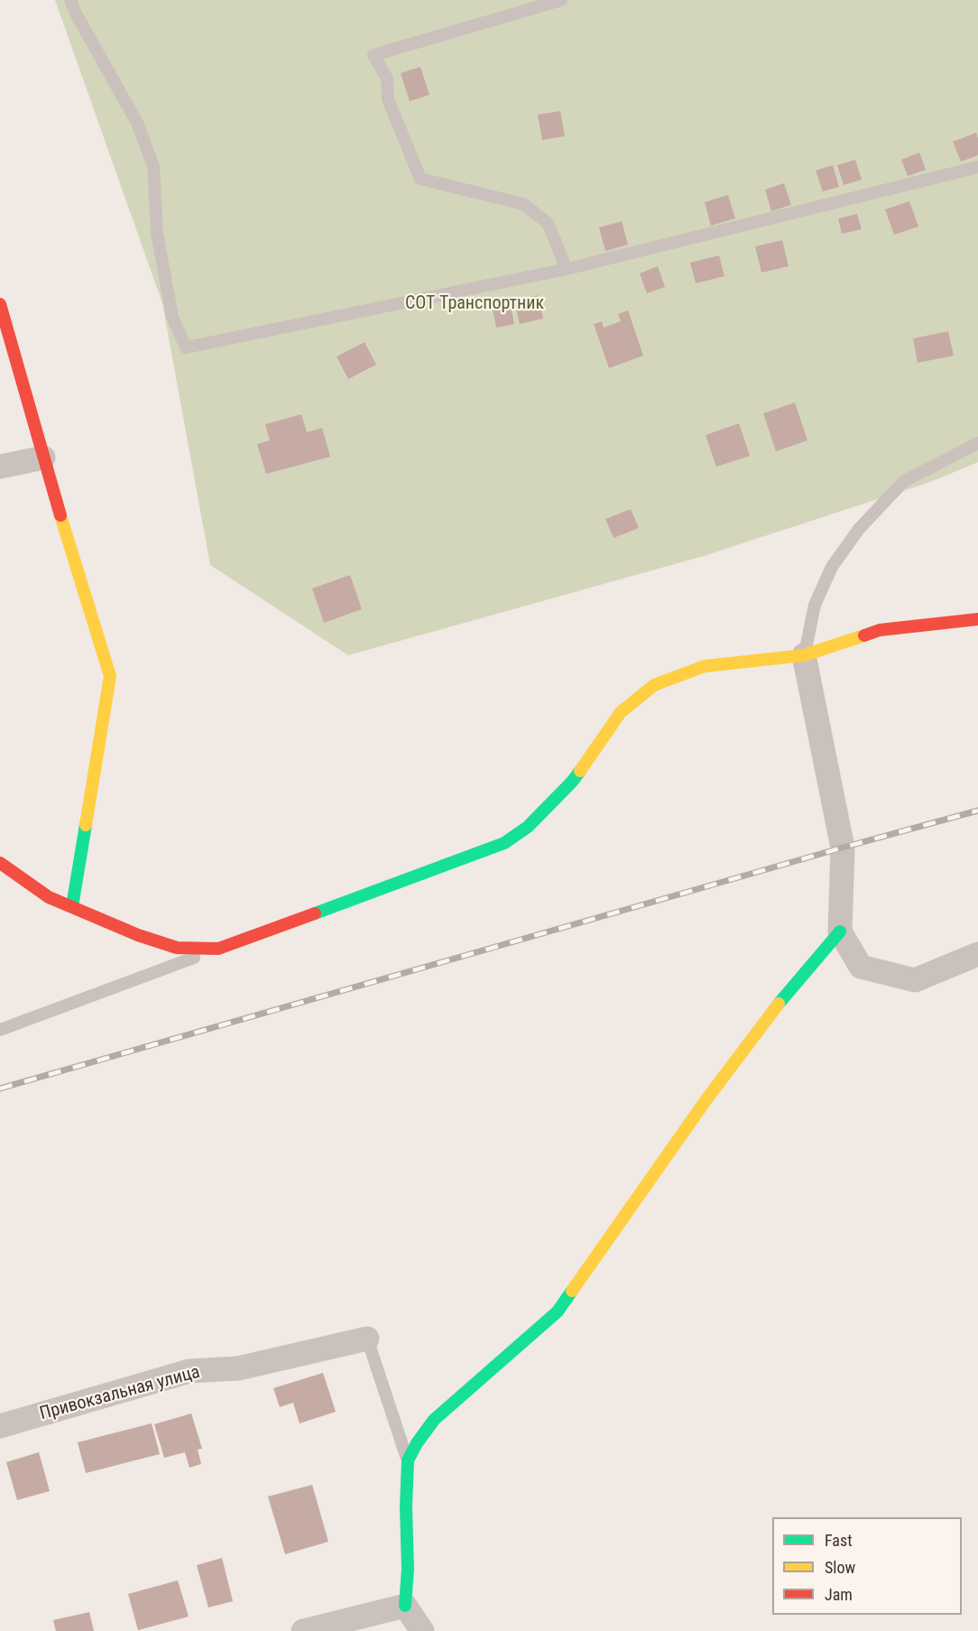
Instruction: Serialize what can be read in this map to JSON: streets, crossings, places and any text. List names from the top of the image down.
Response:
{
  "streets": {
    "street": ["Привокзальная улица"]
  },
  "parks": ["СОТ Транспортник"],
  "legend": ["Fast", "Slow", "Jam"]
}
